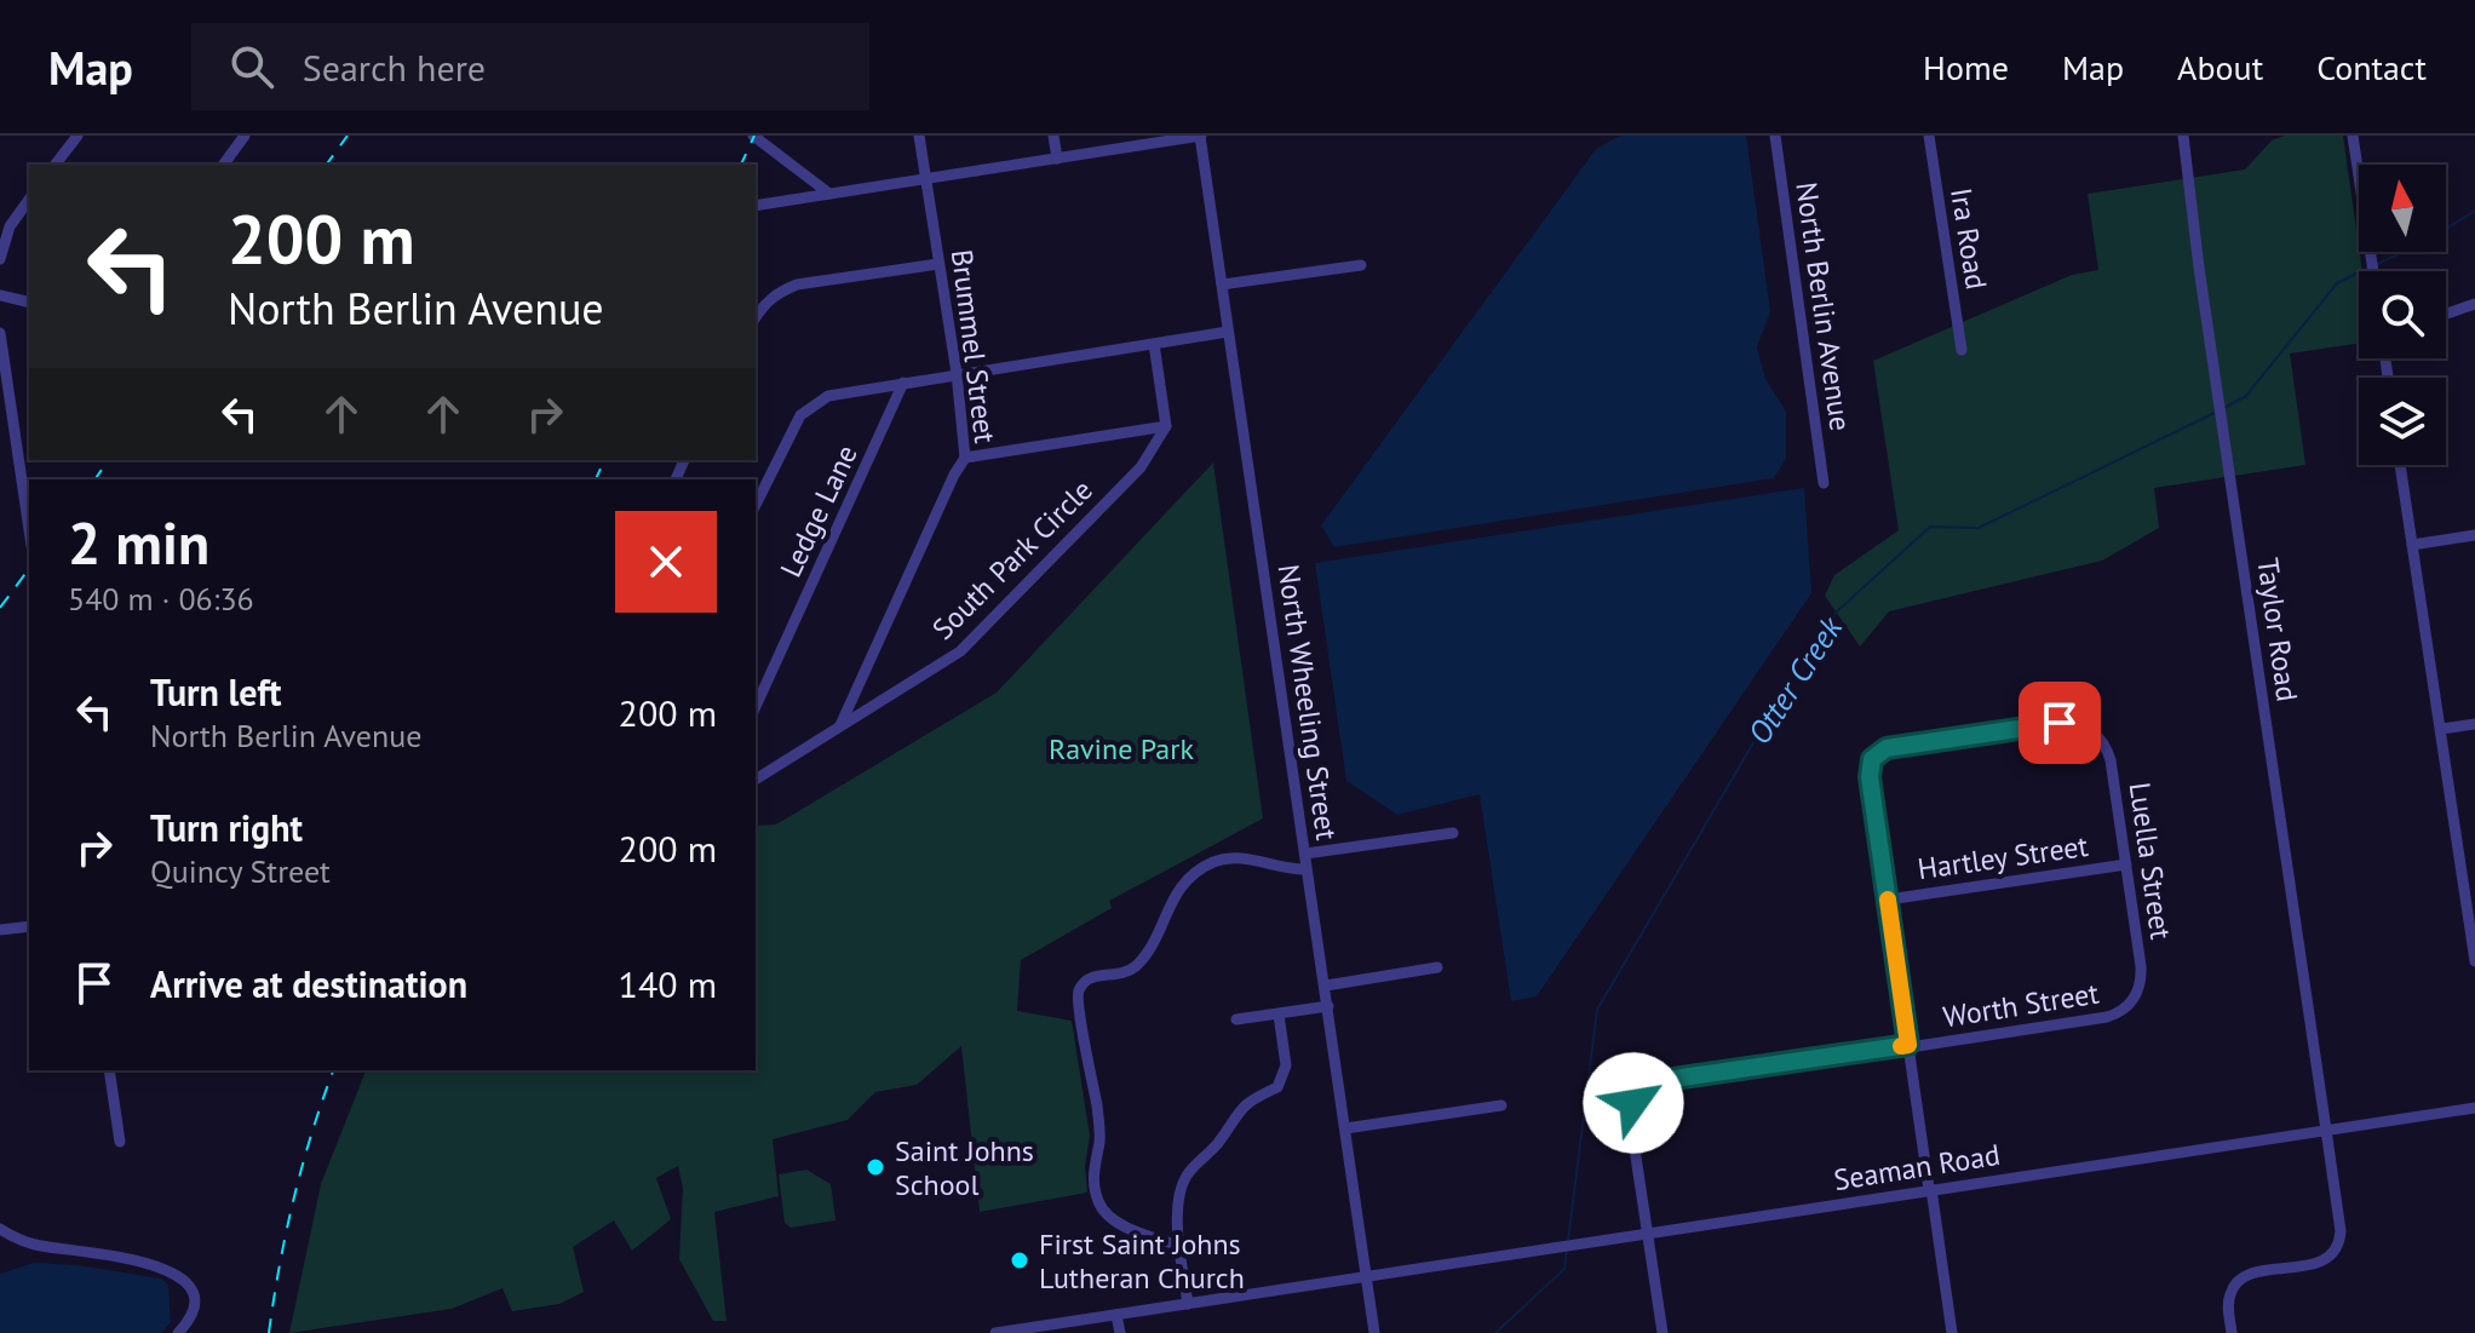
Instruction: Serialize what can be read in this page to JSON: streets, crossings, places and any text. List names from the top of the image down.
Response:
{
  "streets": {
    "street": [
      "Ira Road",
      "North Berlin Avenue",
      "Brummel Street",
      "Ledge Lane",
      "South Park Circle",
      "Taylor Road",
      "North Wheeling Street",
      "Hartley Street",
      "Luella Street",
      "Worth Street",
      "Seaman Road"
    ]
  },
  "crossings": [
    ["Brummel Street", "South Park Circle"],
    ["Taylor Road", "Seaman Road"],
    ["North Wheeling Street", "Seaman Road"],
    ["Hartley Street", "Luella Street"],
    ["Luella Street", "Worth Street"],
    ["Worth Street", "Seaman Road"]
  ],
  "water": ["Otter Creek"],
  "parks": ["Ravine Park"],
  "places": ["Saint Johns School", "First Saint Johns Lutheran Church"],
  "north": "top",
  "page": {
    "header": "Map",
    "search": "Search here",
    "nav": [
      "Home",
      "Map",
      "About",
      "Contact"
    ],
    "turn": ["200 m", "North Berlin Avenue"],
    "heading": ["2 min", "540 m · 06:36"],
    "list": [
      {
        "name": "Turn left",
        "note": "North Berlin Avenue",
        "value": "200 m"
      },
      {
        "name": "Turn right",
        "note": "Quincy Street",
        "value": "200 m"
      },
      {
        "name": "Arrive at destination",
        "value": "140 m"
      }
    ]
  }
}
